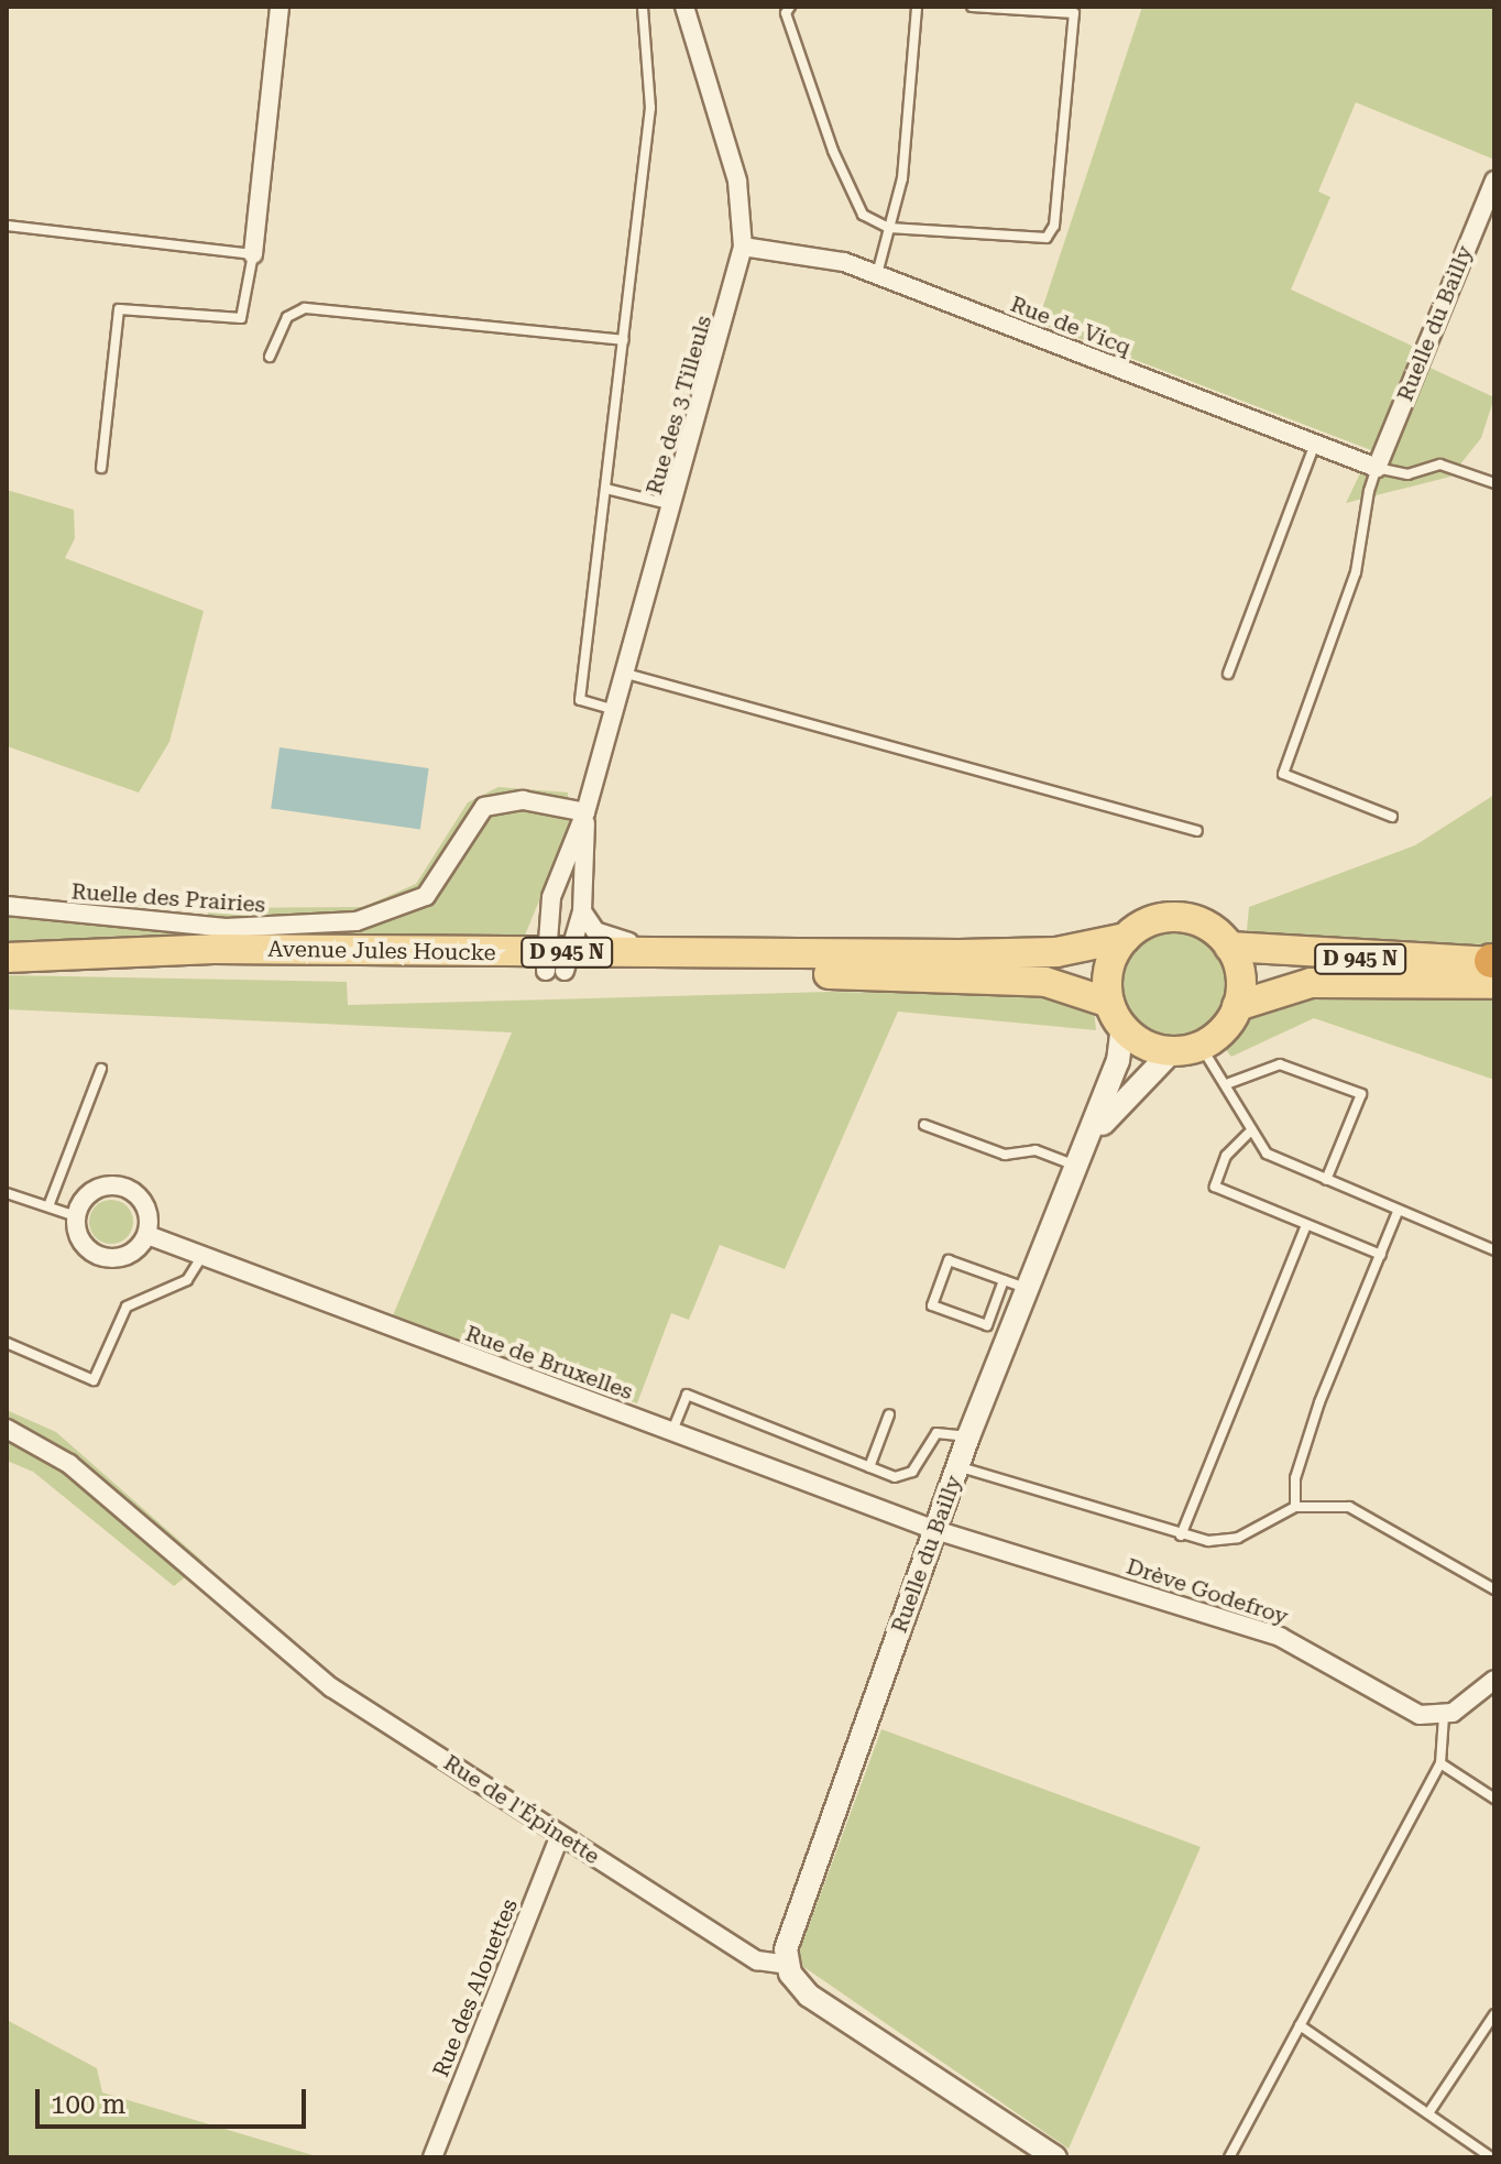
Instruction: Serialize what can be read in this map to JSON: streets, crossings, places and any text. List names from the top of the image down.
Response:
{
  "streets": {
    "main road": ["Avenue Jules Houcke", "D 945 N"],
    "street": [
      "Ruelle du Bailly",
      "Rue de Vicq",
      "Rue des 3 Tilleuls",
      "Ruelle des Prairies",
      "Rue de Bruxelles",
      "Drève Godefroy",
      "Rue de l'Épinette",
      "Rue des Alouettes"
    ]
  },
  "crossings": [
    ["Ruelle du Bailly", "Rue de Vicq"],
    ["Ruelle du Bailly", "Avenue Jules Houcke"],
    ["Ruelle du Bailly", "D 945 N"],
    ["Ruelle du Bailly", "Rue de Bruxelles"],
    ["Ruelle du Bailly", "Drève Godefroy"],
    ["Ruelle du Bailly", "Rue de l'Épinette"],
    ["Rue de Vicq", "Rue des 3 Tilleuls"],
    ["Rue des 3 Tilleuls", "Ruelle des Prairies"],
    ["Rue des 3 Tilleuls", "Avenue Jules Houcke"],
    ["Avenue Jules Houcke", "D 945 N"],
    ["Rue de Bruxelles", "Drève Godefroy"],
    ["Rue de l'Épinette", "Rue des Alouettes"]
  ],
  "scale_bar": "100 m"
}
